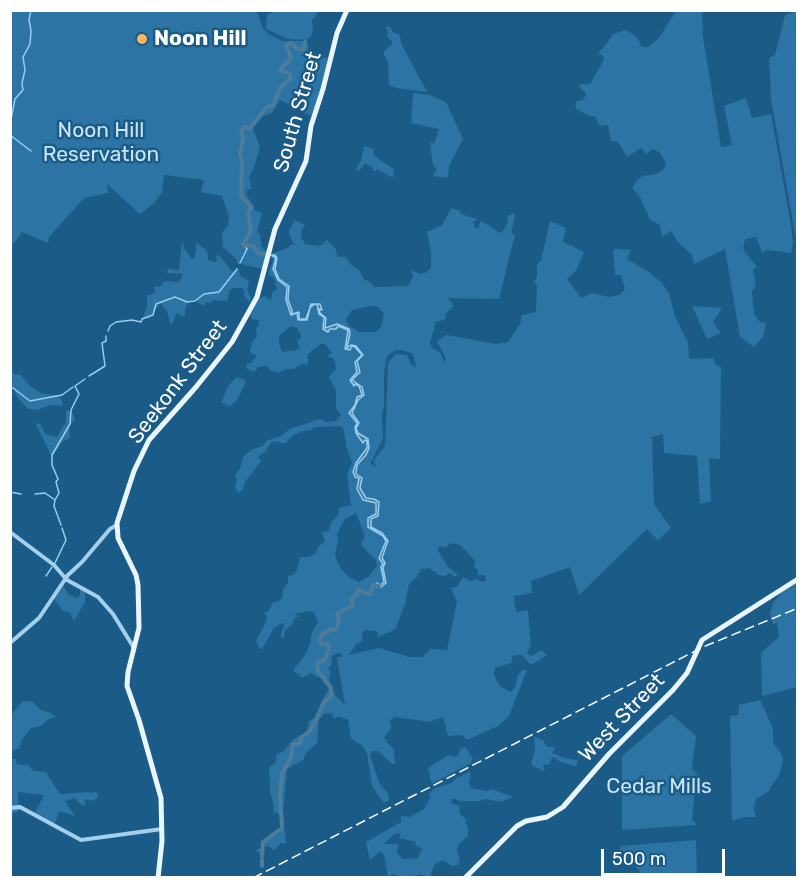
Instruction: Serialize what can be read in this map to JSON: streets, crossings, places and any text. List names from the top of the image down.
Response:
{
  "streets": {
    "main road": ["South Street", "Seekonk Street", "West Street"]
  },
  "crossings": [
    ["South Street", "Seekonk Street"]
  ],
  "parks": ["Noon Hill Reservation", "Cedar Mills"],
  "places": ["Noon Hill"],
  "scale_bar": "500 m"
}
